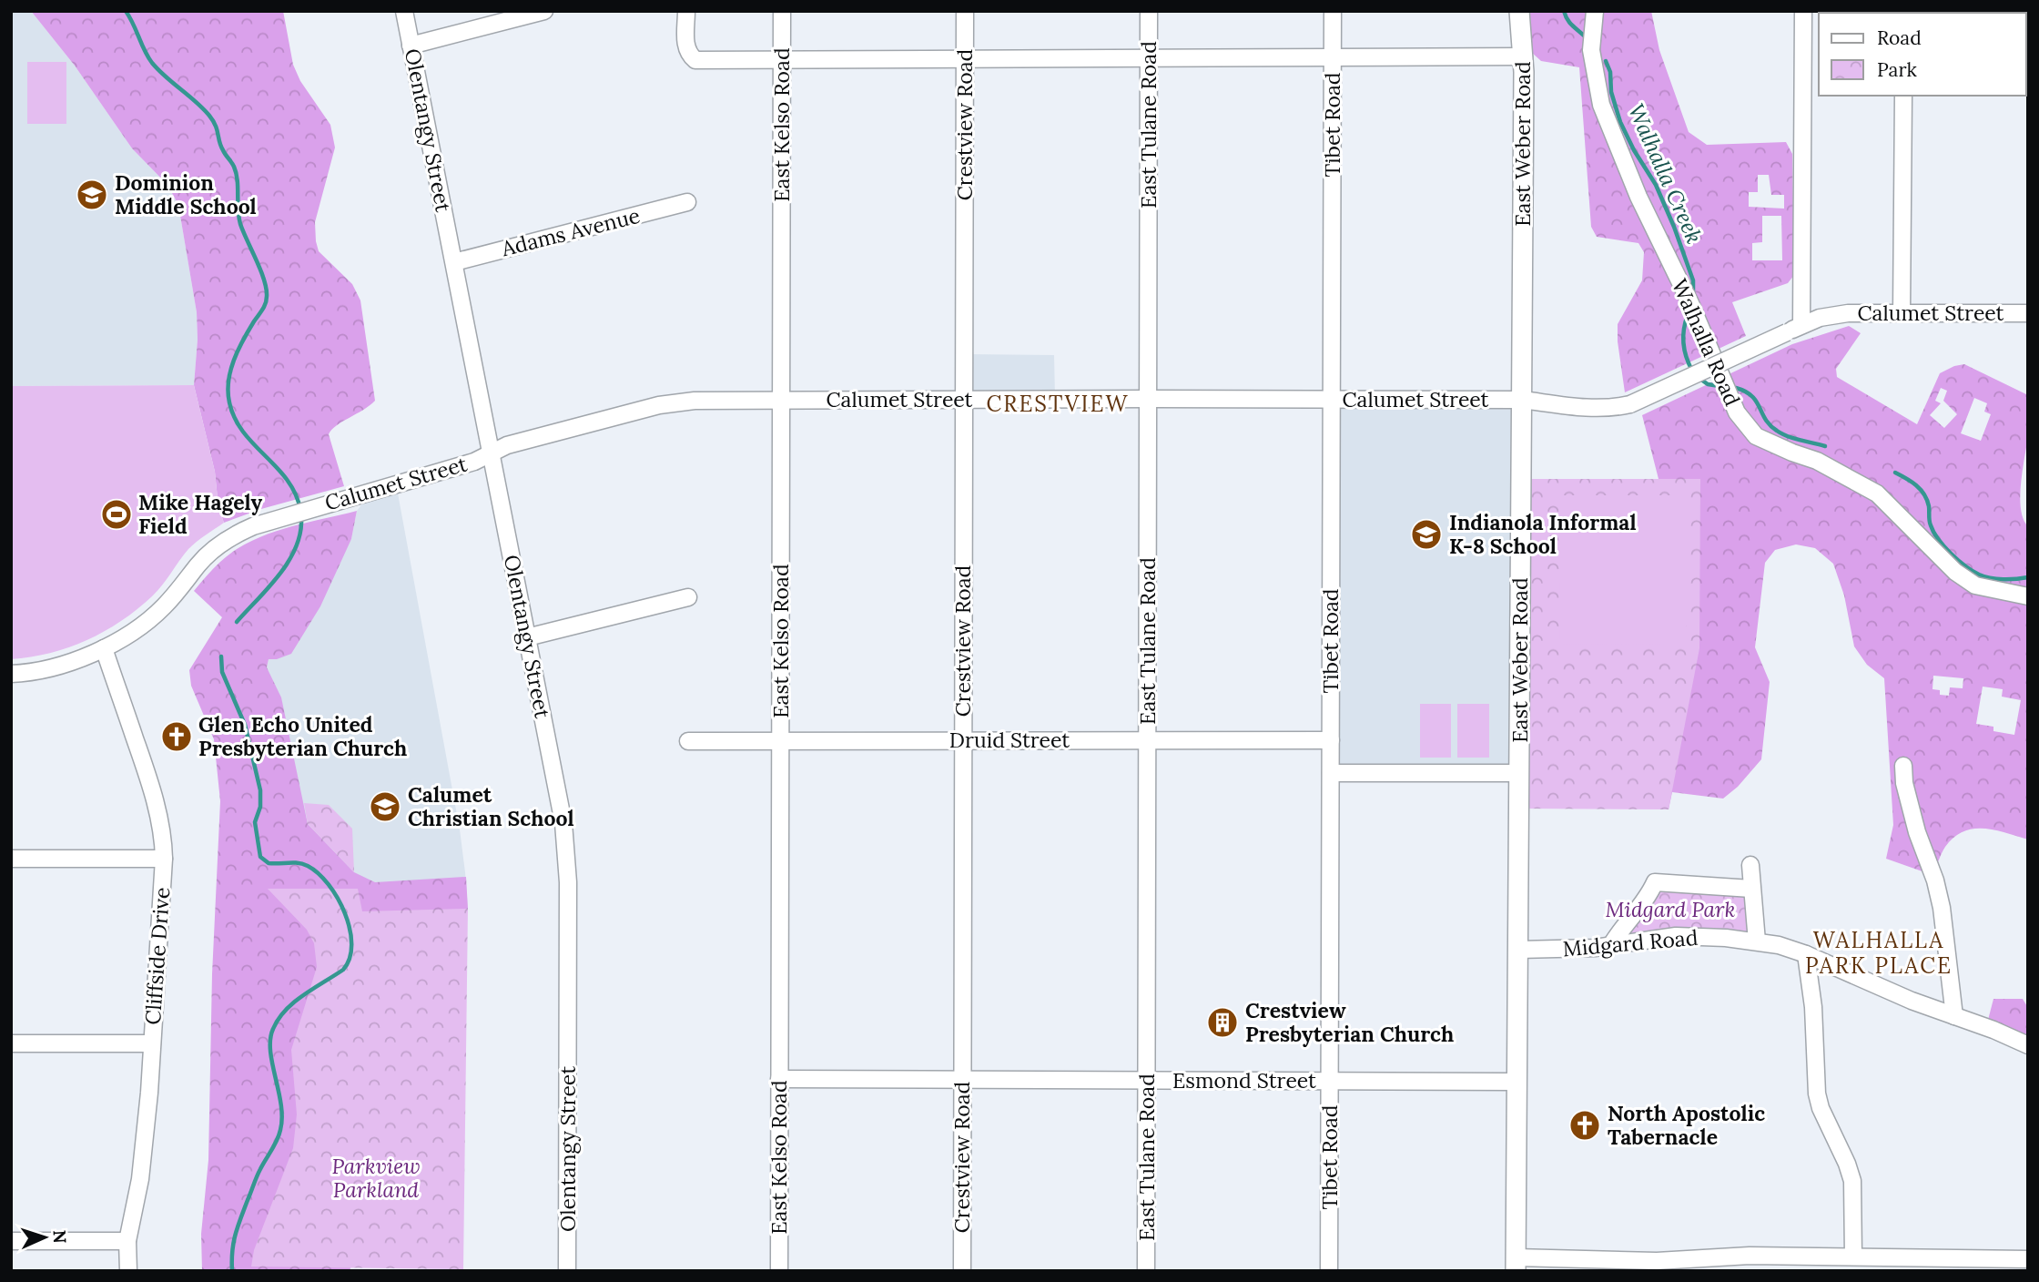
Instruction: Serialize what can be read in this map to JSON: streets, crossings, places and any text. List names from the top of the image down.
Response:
{
  "streets": {
    "street": [
      "East Kelso Road",
      "Crestview Road",
      "East Tulane Road",
      "Tibet Road",
      "Olentangy Street",
      "East Weber Road",
      "Adams Avenue",
      "Calumet Street",
      "Walhalla Road",
      "Druid Street",
      "Midgard Road",
      "Cliffside Drive",
      "Esmond Street"
    ]
  },
  "crossings": [
    ["East Kelso Road", "Calumet Street"],
    ["East Kelso Road", "Druid Street"],
    ["East Kelso Road", "Esmond Street"],
    ["Crestview Road", "Calumet Street"],
    ["Crestview Road", "Druid Street"],
    ["Crestview Road", "Esmond Street"],
    ["East Tulane Road", "Calumet Street"],
    ["East Tulane Road", "Druid Street"],
    ["East Tulane Road", "Esmond Street"],
    ["Tibet Road", "Calumet Street"],
    ["Tibet Road", "Druid Street"],
    ["Tibet Road", "Esmond Street"],
    ["Olentangy Street", "Adams Avenue"],
    ["Olentangy Street", "Calumet Street"],
    ["East Weber Road", "Calumet Street"],
    ["East Weber Road", "Midgard Road"],
    ["East Weber Road", "Esmond Street"],
    ["Calumet Street", "Cliffside Drive"]
  ],
  "districts": ["CRESTVIEW", "WALHALLA PARK PLACE"],
  "water": ["Walhalla Creek"],
  "parks": ["Midgard Park", "Parkview Parkland"],
  "places": {
    "school or university": ["Dominion Middle School", "Indianola Informal K-8 School", "Calumet Christian School"],
    "sports": ["Mike Hagely Field"],
    "church": ["Glen Echo United Presbyterian Church", "North Apostolic Tabernacle"],
    "building": ["Crestview Presbyterian Church"]
  },
  "legend": ["Road", "Park"],
  "north": "right"
}
